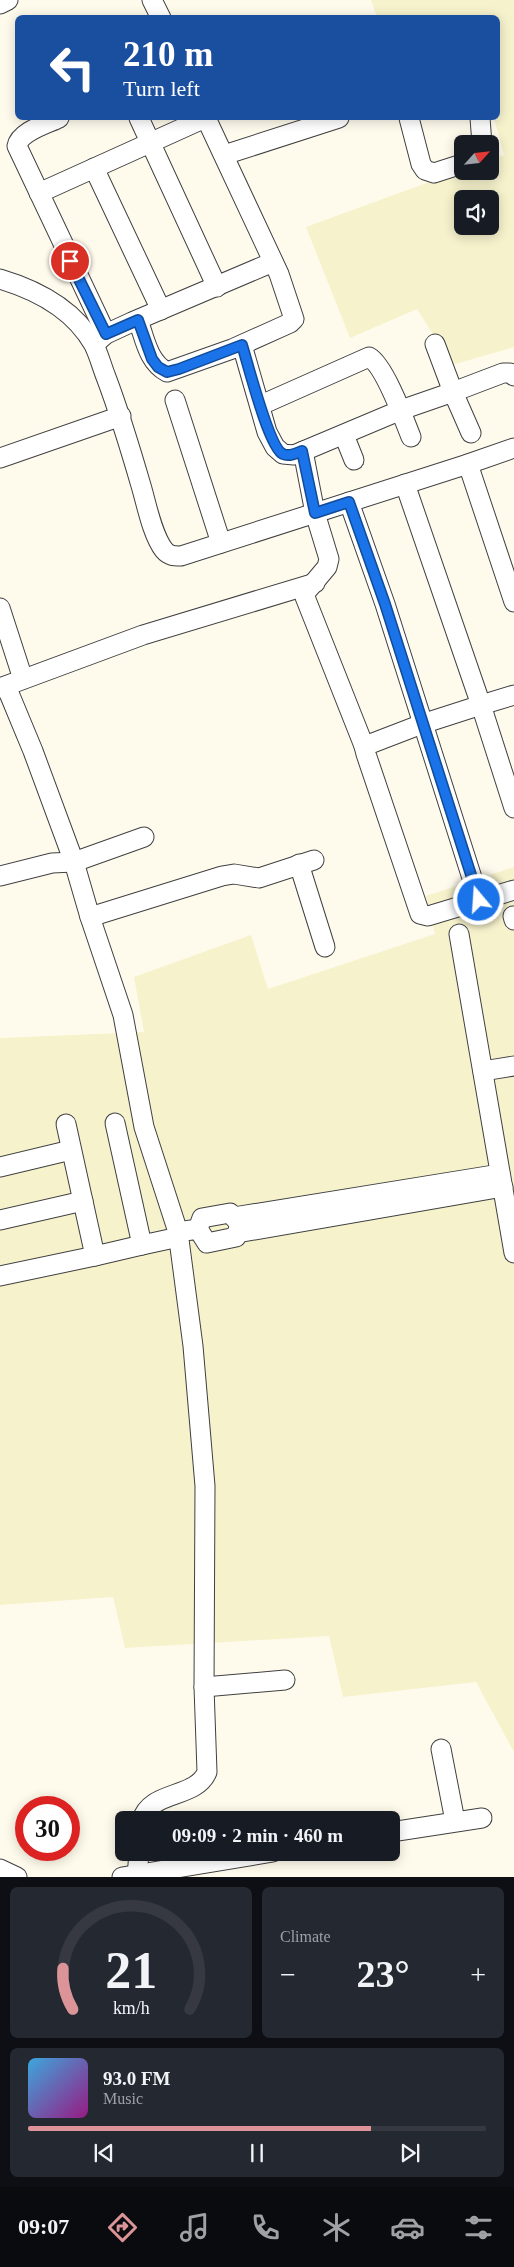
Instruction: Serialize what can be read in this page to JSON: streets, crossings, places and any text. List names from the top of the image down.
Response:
{
  "north": "top right",
  "page": {
    "turn": ["210 m", "Turn left"],
    "limit": "30",
    "trip": "09:09 · 2 min · 460 m",
    "tile": "Climate",
    "heat": ["−", "23°", "+"],
    "song": ["93.0 FM", "Music"],
    "tabs": "09:07",
    "gauge": ["21", "km/h"]
  }
}
